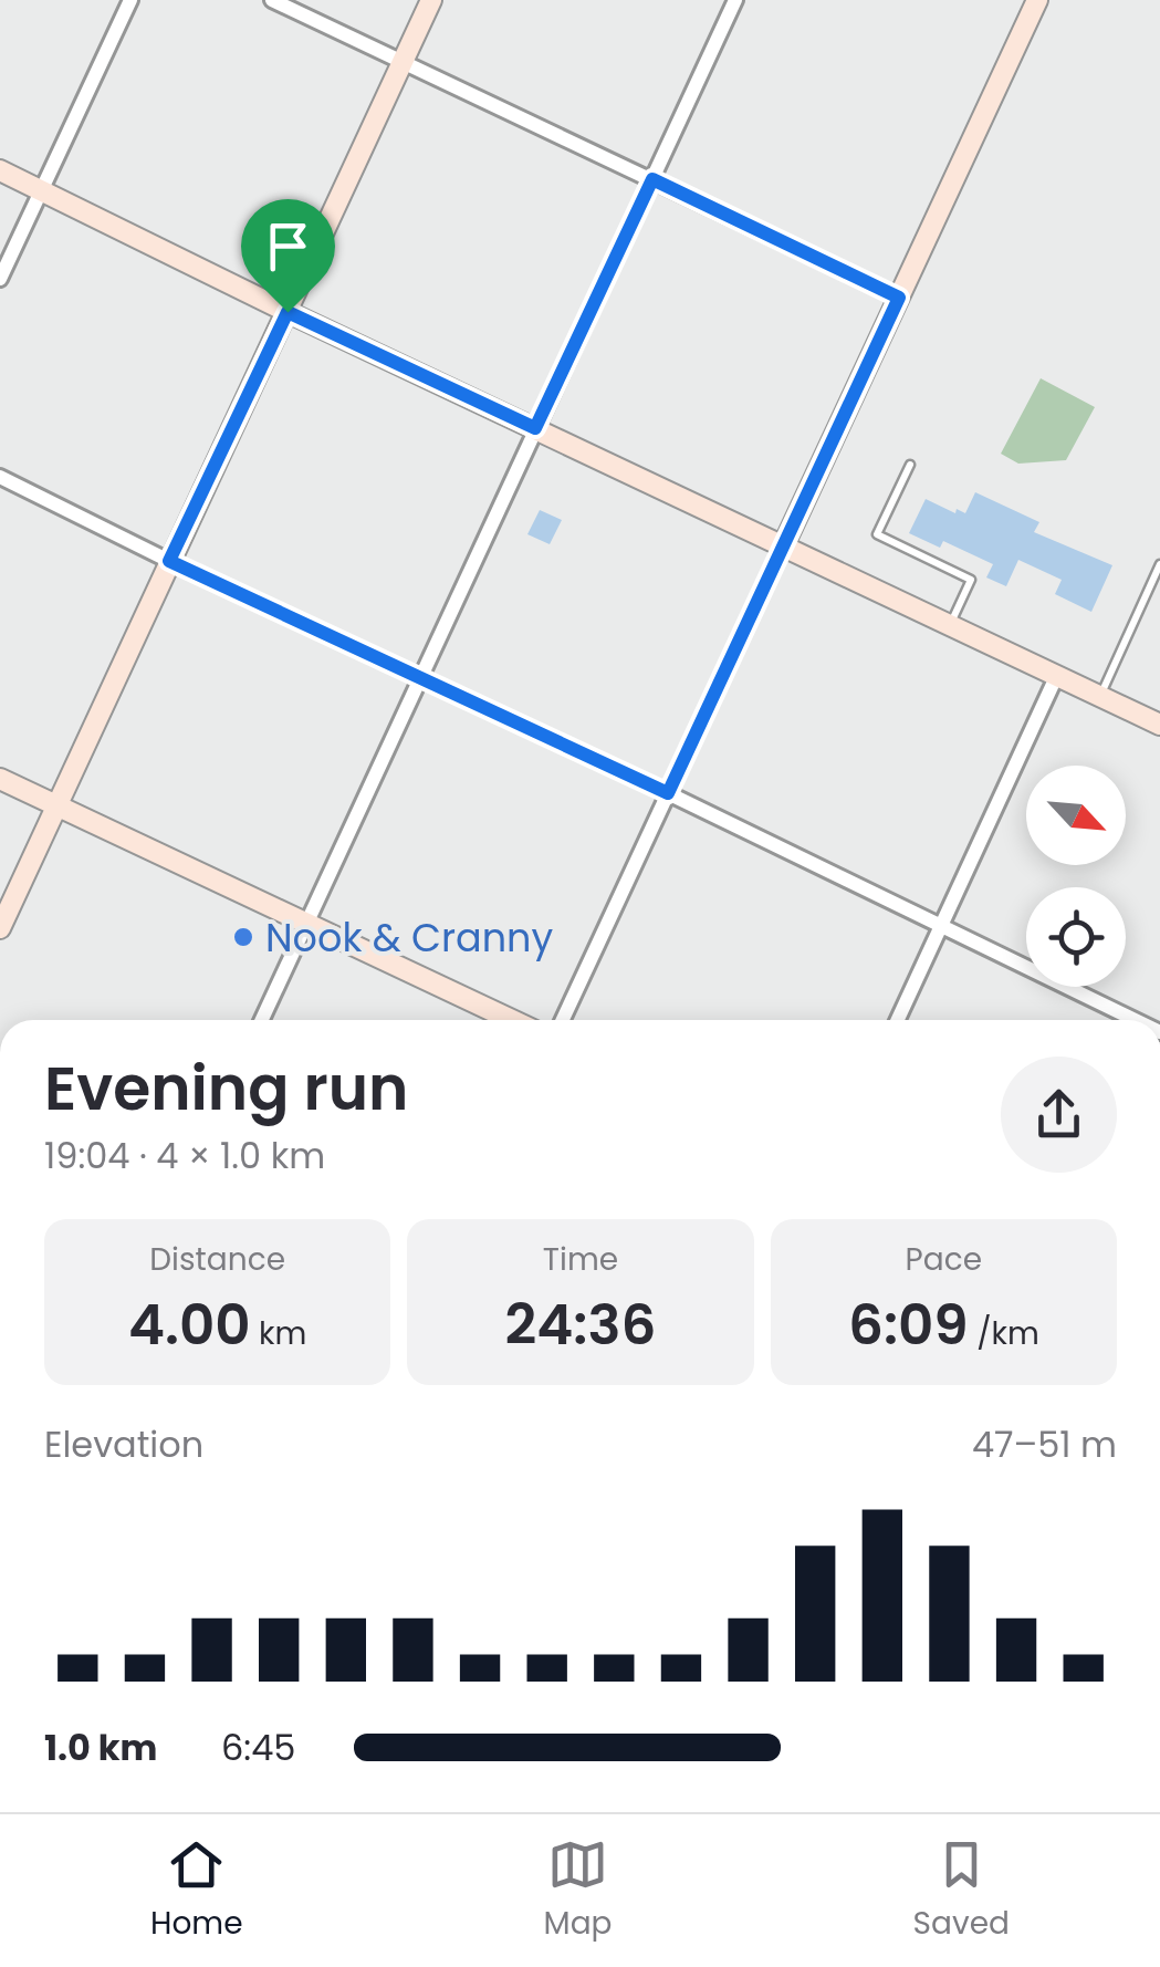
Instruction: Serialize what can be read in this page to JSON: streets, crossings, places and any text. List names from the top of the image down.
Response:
{
  "places": ["Nook & Cranny"],
  "north": "bottom right",
  "page": {
    "heading": ["Evening run", "19:04 · 4 × 1.0 km"],
    "stats": [
      ["Distance", "4.00 km"],
      ["Time", "24:36"],
      ["Pace", "6:09 /km"]
    ],
    "chart": ["Elevation", "47–51 m"],
    "list": [
      {
        "name": "1.0 km",
        "note": "6:45"
      }
    ],
    "tabs": ["Home", "Map", "Saved"]
  }
}
